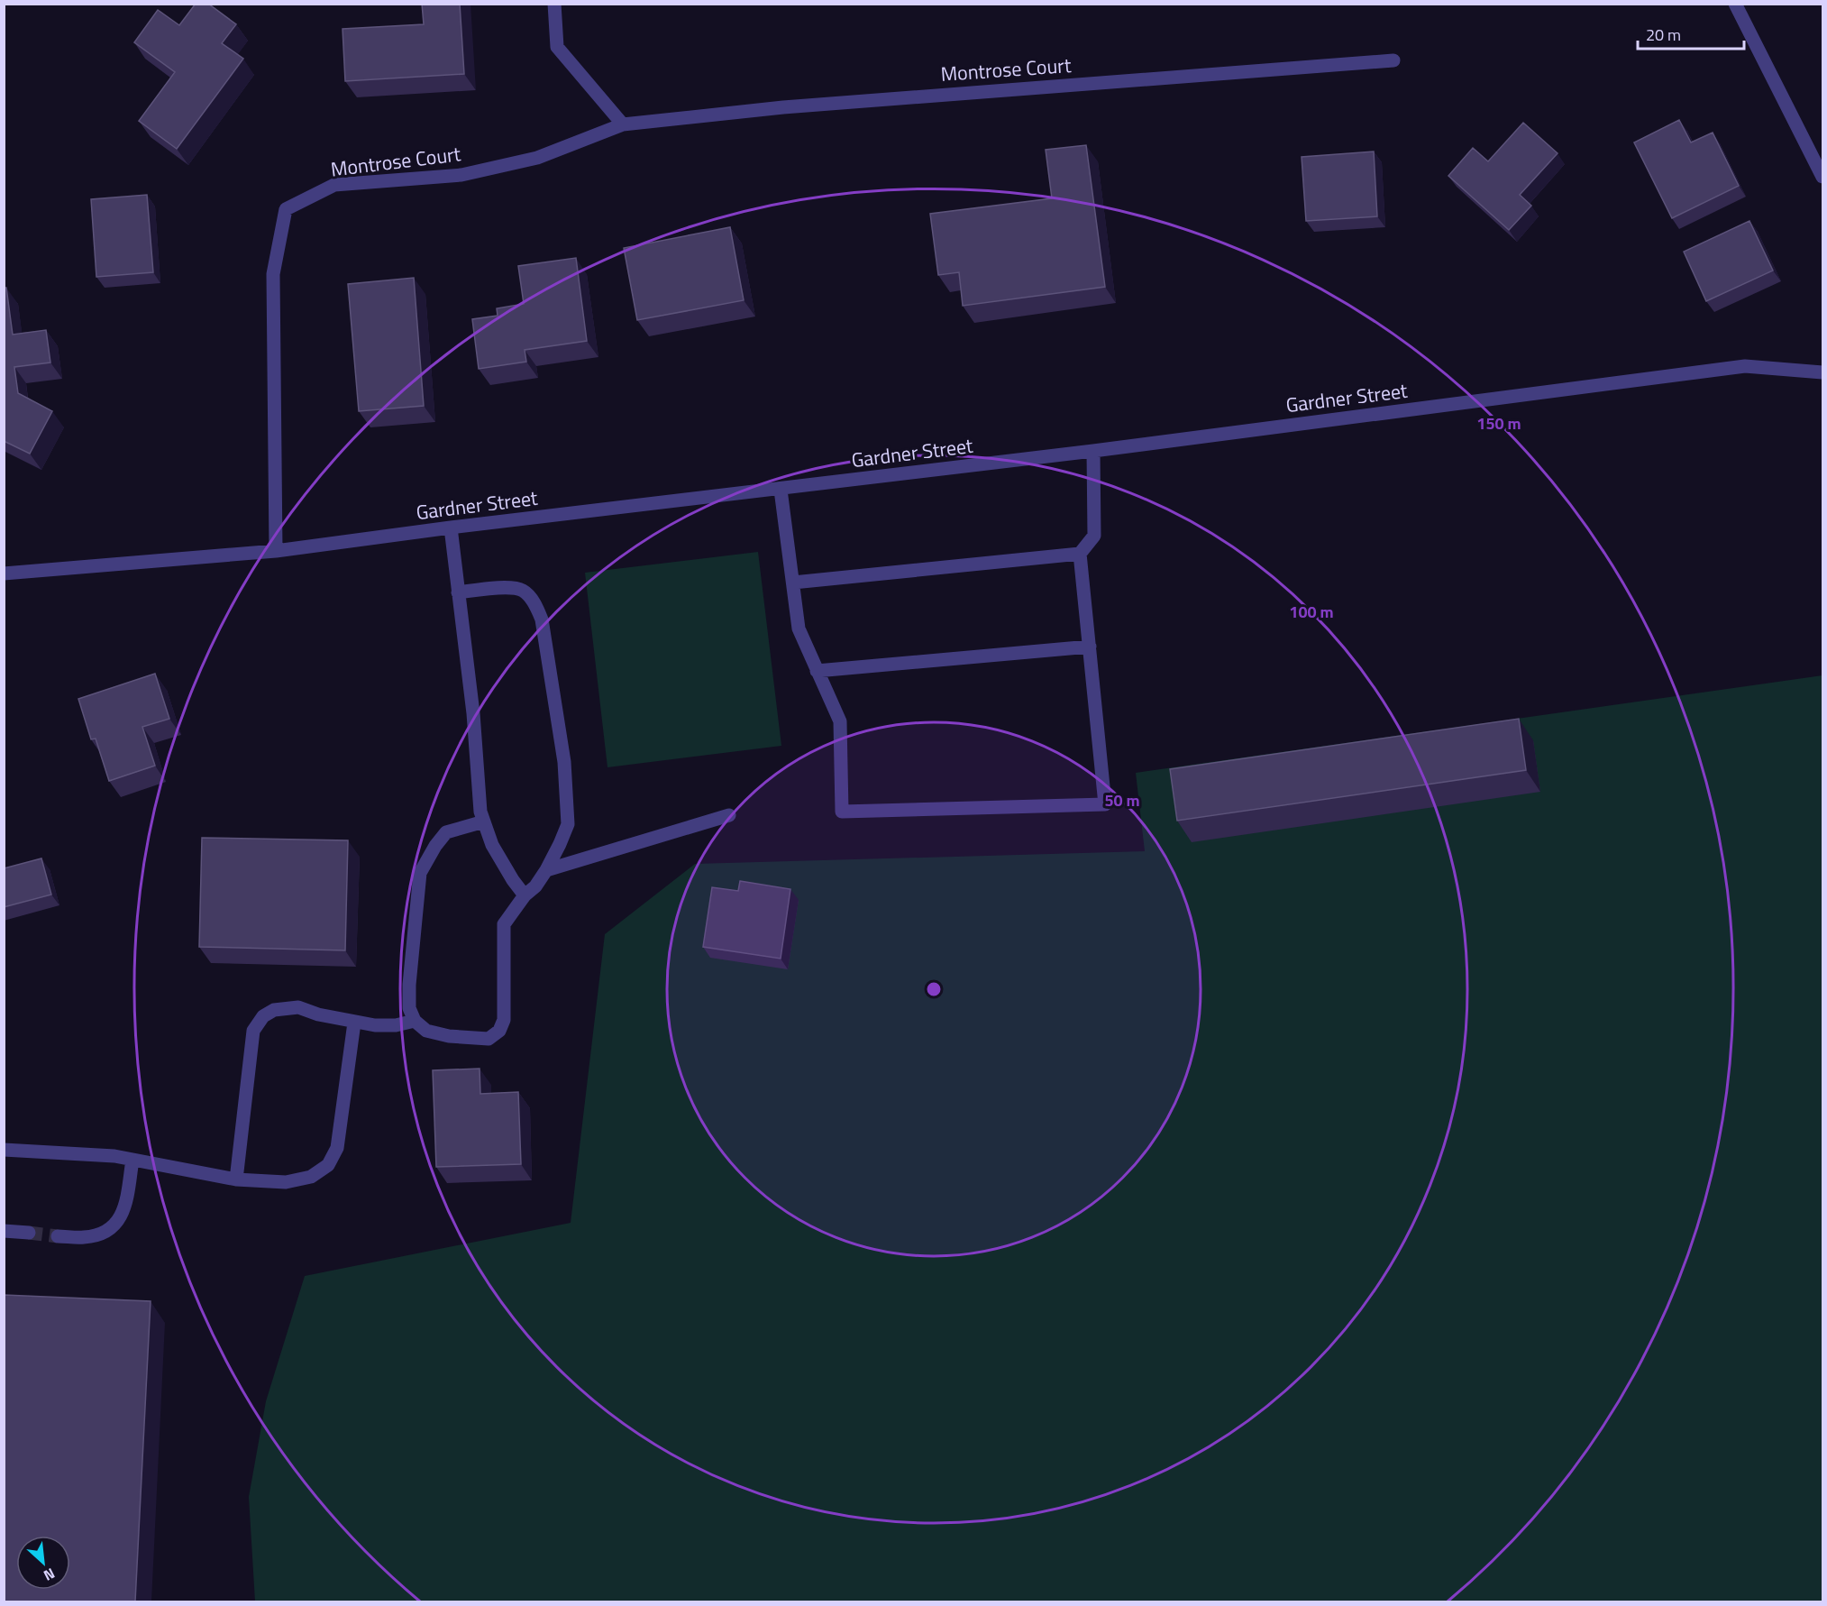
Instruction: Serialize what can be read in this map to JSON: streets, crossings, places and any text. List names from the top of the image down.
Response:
{
  "streets": {
    "street": ["Montrose Court", "Gardner Street"]
  },
  "crossings": [
    ["Montrose Court", "Gardner Street"]
  ],
  "scale_bar": "20 m",
  "north": "bottom right",
  "rings": ["150 m", "100 m", "50 m"]
}
